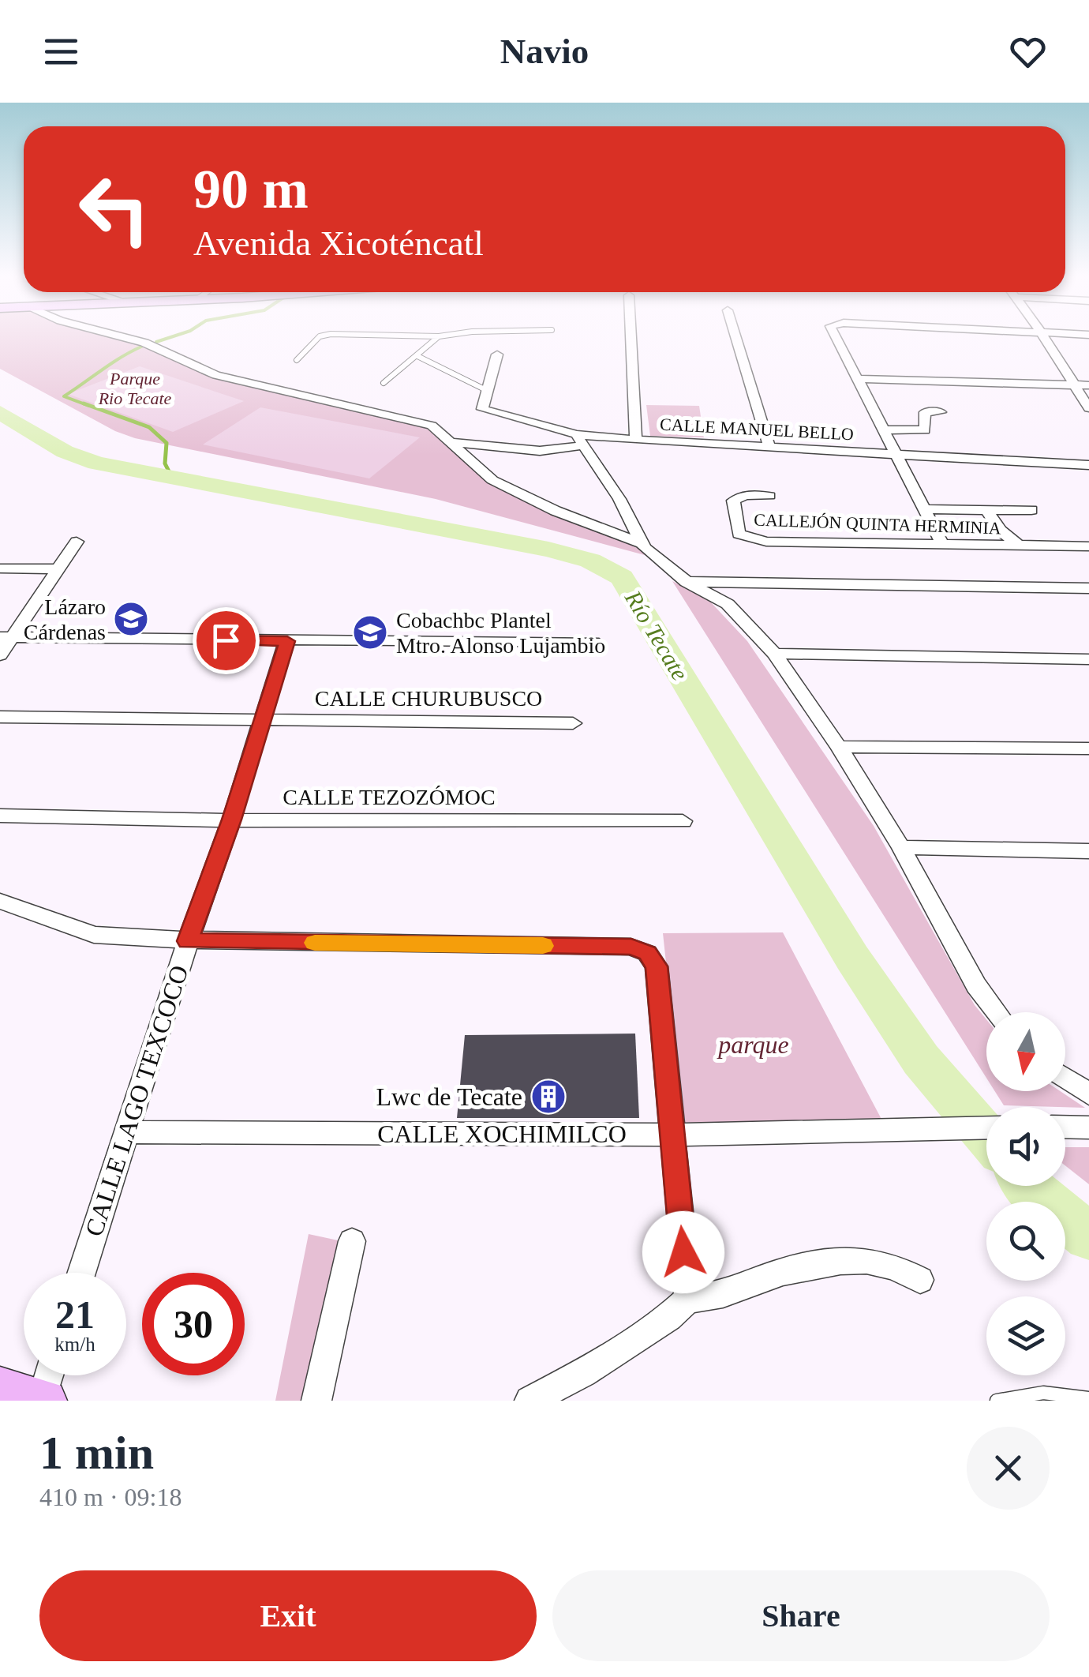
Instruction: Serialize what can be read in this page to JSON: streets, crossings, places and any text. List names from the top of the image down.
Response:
{
  "streets": {
    "street": [
      "CALLE MANUEL BELLO",
      "CALLEJÓN QUINTA HERMINIA",
      "CALLE CHURUBUSCO",
      "CALLE TEZOZÓMOC",
      "CALLE LAGO TEXCOCO",
      "CALLE XOCHIMILCO"
    ]
  },
  "crossings": [
    ["CALLE CHURUBUSCO", "CALLE LAGO TEXCOCO"],
    ["CALLE TEZOZÓMOC", "CALLE LAGO TEXCOCO"],
    ["CALLE LAGO TEXCOCO", "CALLE XOCHIMILCO"]
  ],
  "water": ["Río Tecate"],
  "parks": ["Parque Rio Tecate", "parque"],
  "places": {
    "school or university": ["Lázaro Cárdenas", "Cobachbc Plantel Mtro. Alonso Lujambio"],
    "building": ["Lwc de Tecate"]
  },
  "north": "bottom",
  "page": {
    "header": "Navio",
    "turn": ["90 m", "Avenida Xicoténcatl"],
    "speed": "21 km/h",
    "limit": "30",
    "heading": ["1 min", "410 m · 09:18"],
    "buttons": ["Exit", "Share"]
  }
}
